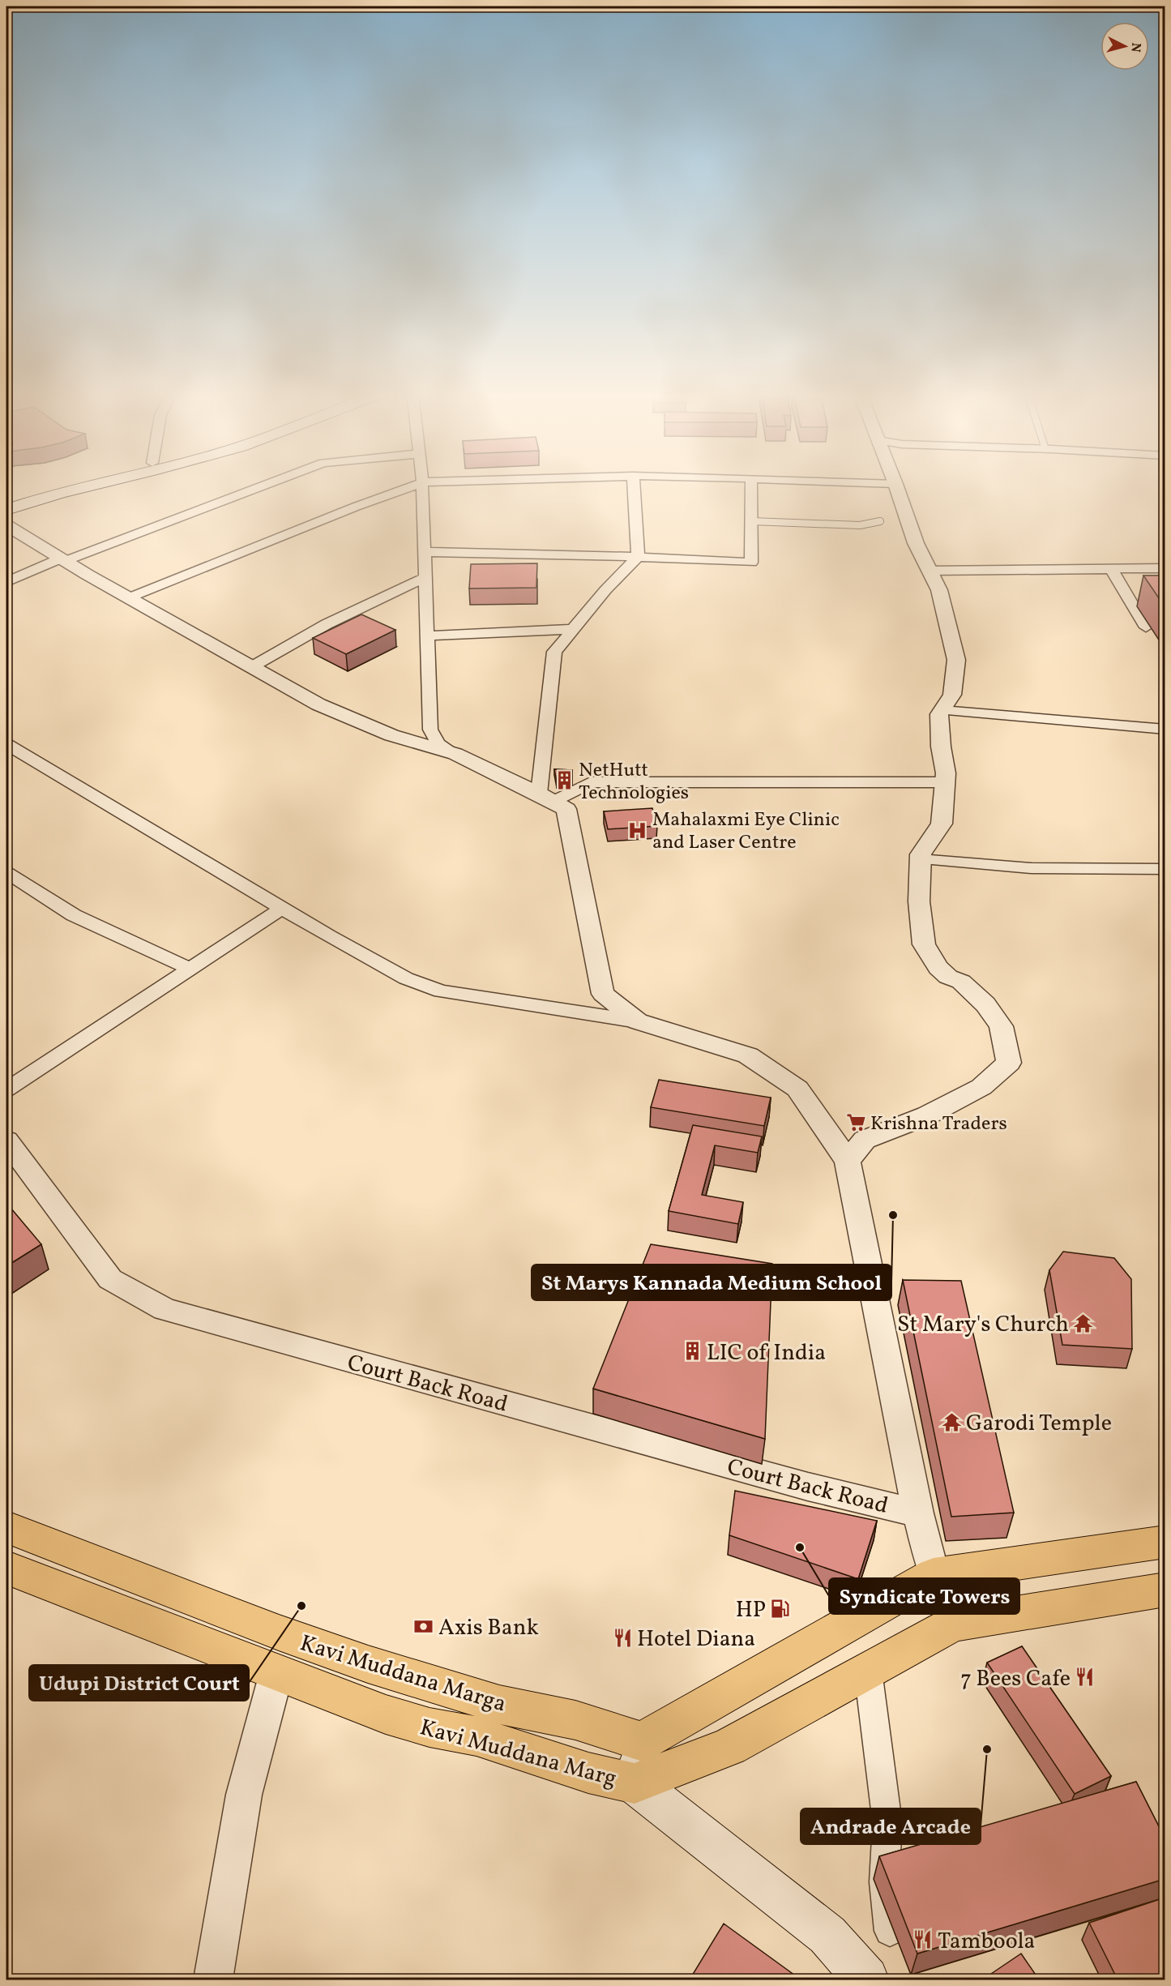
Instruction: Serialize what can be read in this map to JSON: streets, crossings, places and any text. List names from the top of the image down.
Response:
{
  "streets": {
    "main road": ["Kavi Muddana Marga", "Kavi Muddana Marg"],
    "street": ["Court Back Road"]
  },
  "places": {
    "building": ["NetHutt Technologies", "LIC of India"],
    "hospital": ["Mahalaxmi Eye Clinic and Laser Centre"],
    "supermarket": ["Krishna Traders"],
    "other": [
      "St Marys Kannada Medium School",
      "Syndicate Towers",
      "Udupi District Court",
      "Andrade Arcade"
    ],
    "temple": ["St Mary's Church", "Garodi Temple"],
    "fuel station": ["HP"],
    "bank": ["Axis Bank"],
    "restaurant": ["Hotel Diana", "7 Bees Cafe", "Tamboola"]
  },
  "north": "right"
}
